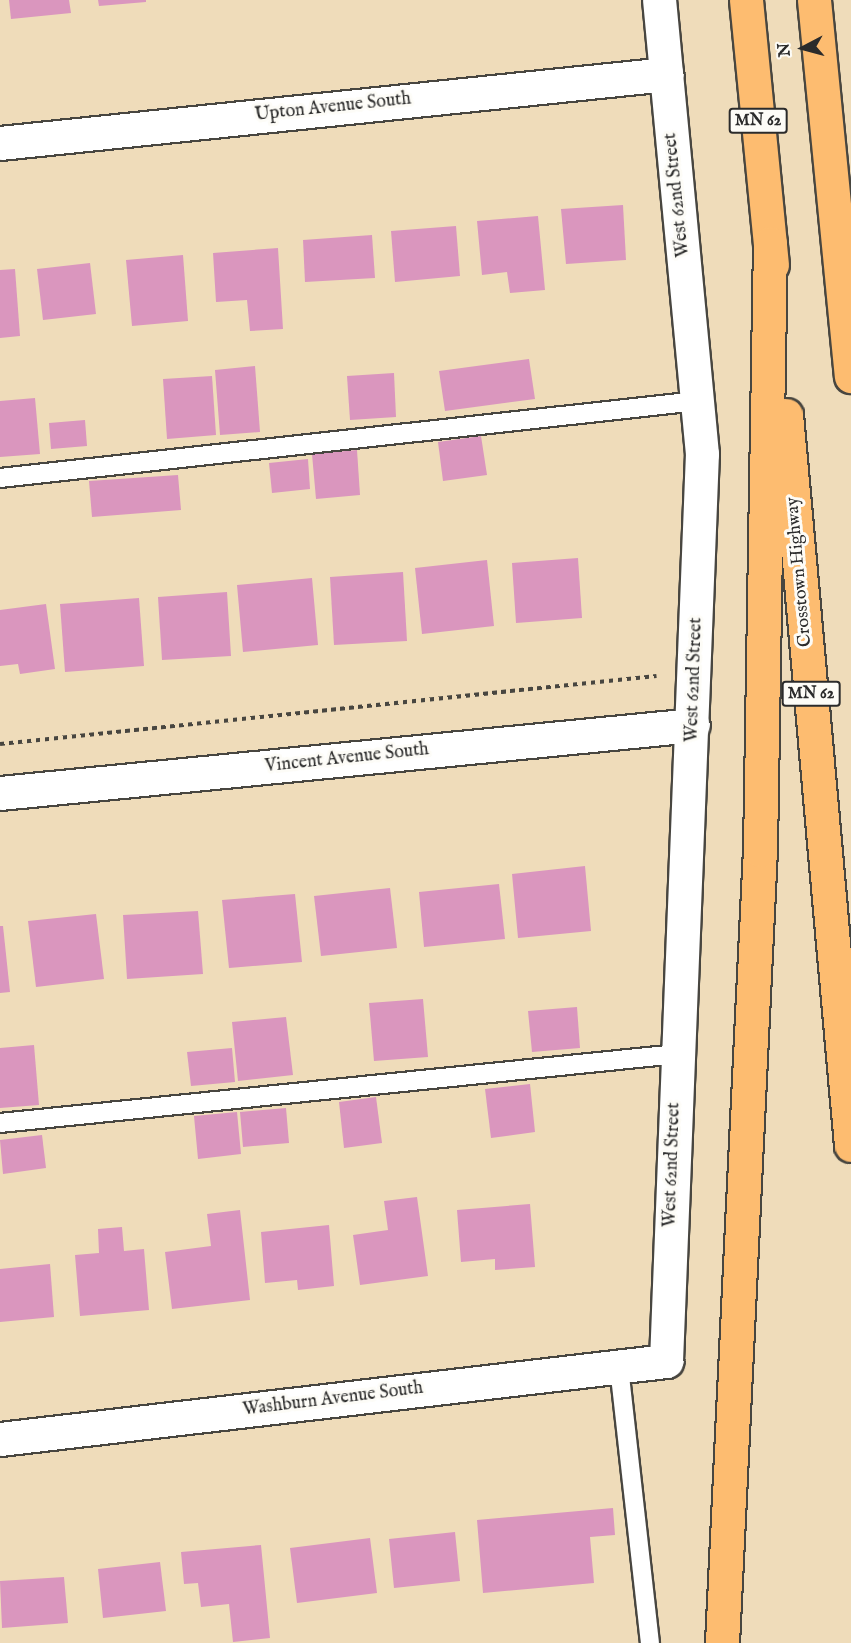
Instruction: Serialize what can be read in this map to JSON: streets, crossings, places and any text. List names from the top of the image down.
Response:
{
  "streets": {
    "highway": ["MN 62", "Crosstown Highway"],
    "street": [
      "Upton Avenue South",
      "West 62nd Street",
      "Vincent Avenue South",
      "Washburn Avenue South"
    ]
  },
  "crossings": [
    ["Upton Avenue South", "West 62nd Street"],
    ["West 62nd Street", "Vincent Avenue South"],
    ["West 62nd Street", "Washburn Avenue South"]
  ],
  "north": "left"
}
